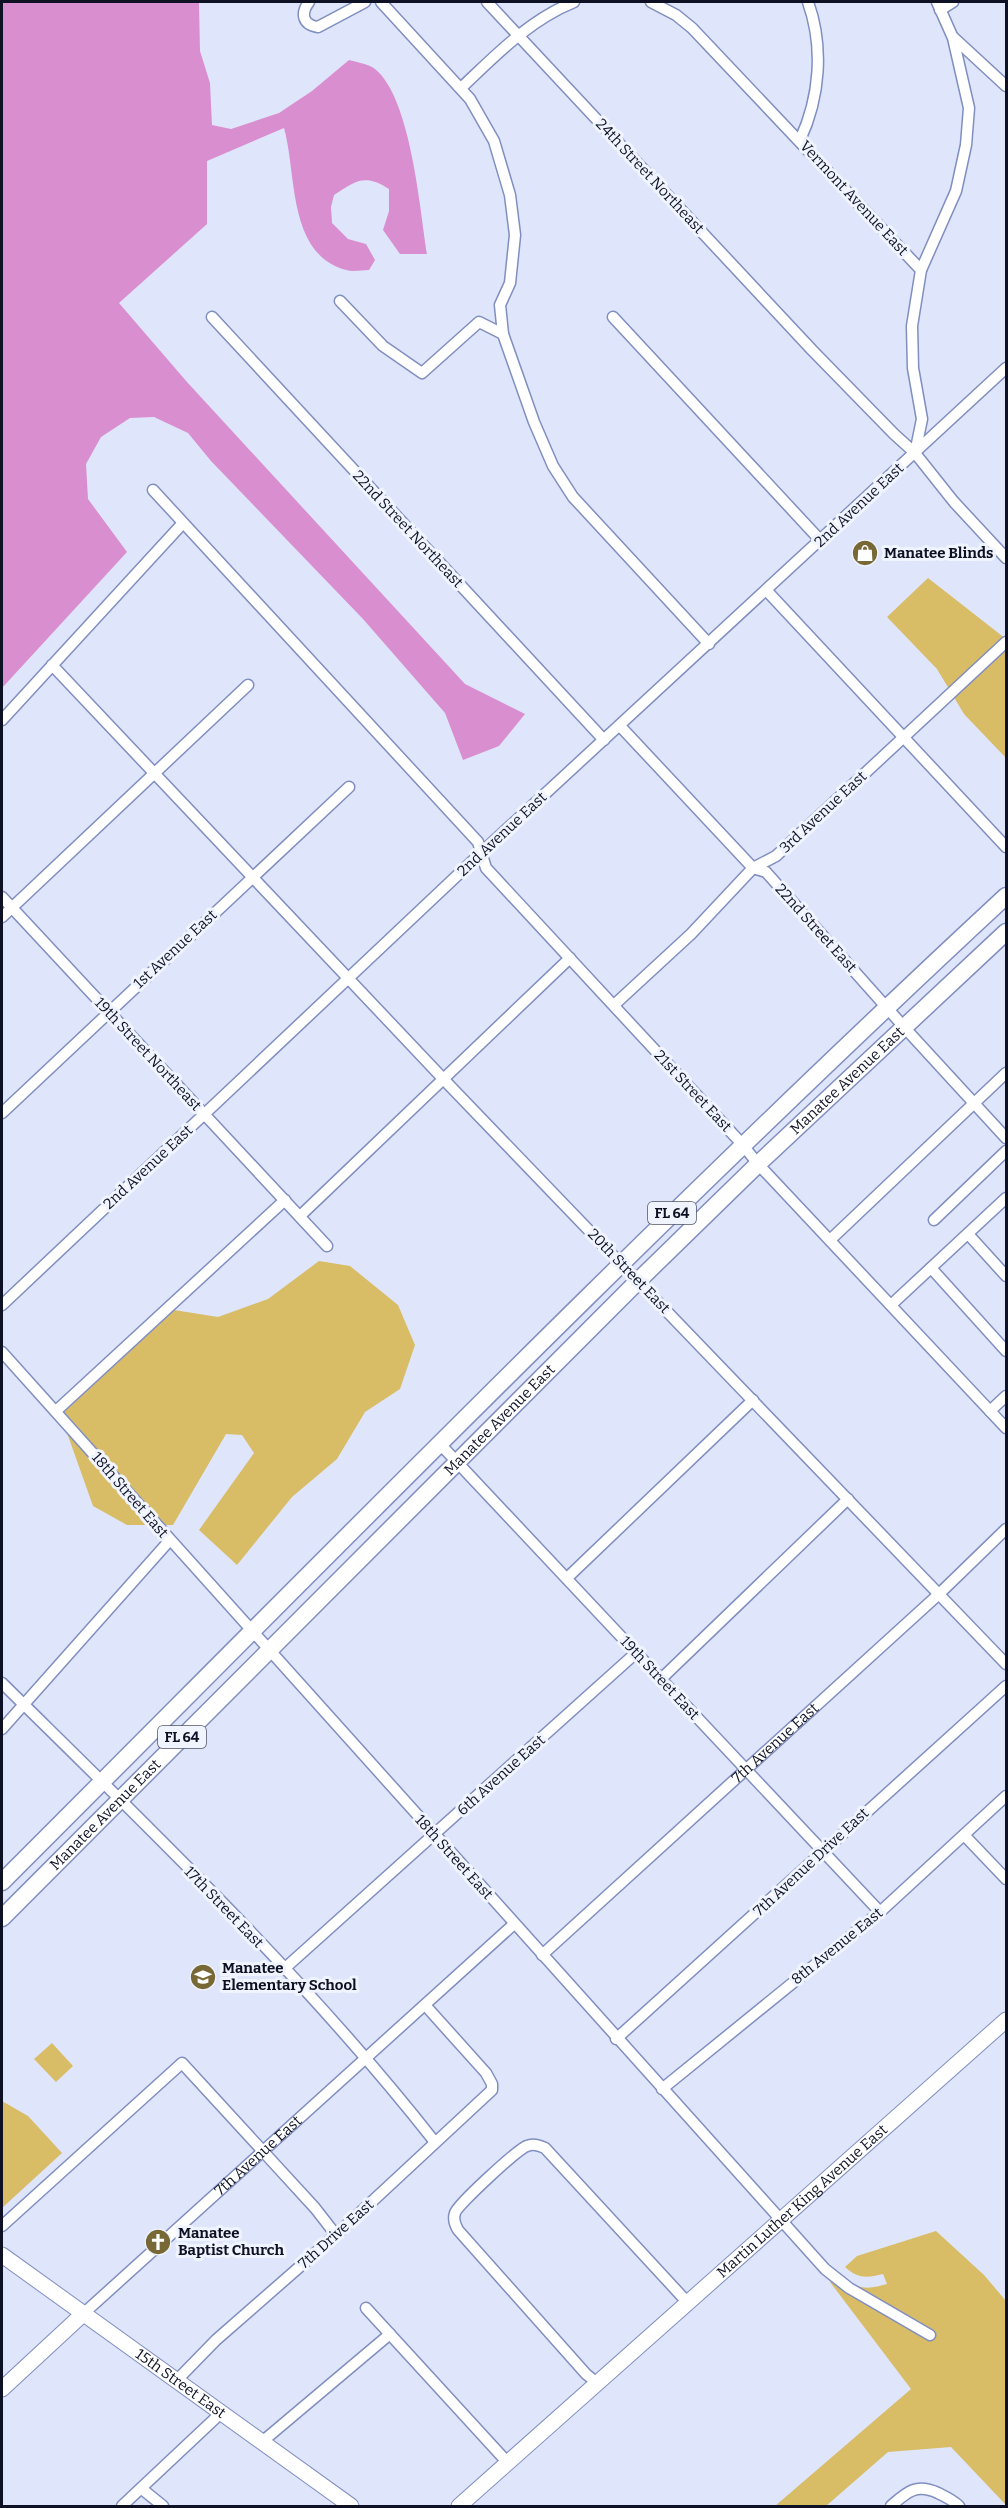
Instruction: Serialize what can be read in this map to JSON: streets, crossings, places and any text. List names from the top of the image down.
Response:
{
  "streets": {
    "main road": ["Manatee Avenue East", "FL 64"],
    "street": [
      "24th Street Northeast",
      "Vermont Avenue East",
      "2nd Avenue East",
      "22nd Street Northeast",
      "3rd Avenue East",
      "22nd Street East",
      "1st Avenue East",
      "19th Street Northeast",
      "21st Street East",
      "20th Street East",
      "18th Street East",
      "19th Street East",
      "7th Avenue East",
      "6th Avenue East",
      "7th Avenue Drive East",
      "17th Street East",
      "8th Avenue East",
      "Martin Luther King Avenue East",
      "7th Drive East",
      "15th Street East"
    ]
  },
  "crossings": [
    ["24th Street Northeast", "2nd Avenue East"],
    ["2nd Avenue East", "22nd Street Northeast"],
    ["2nd Avenue East", "22nd Street East"],
    ["2nd Avenue East", "19th Street Northeast"],
    ["2nd Avenue East", "21st Street East"],
    ["2nd Avenue East", "20th Street East"],
    ["3rd Avenue East", "22nd Street East"],
    ["3rd Avenue East", "21st Street East"],
    ["22nd Street East", "Manatee Avenue East"],
    ["1st Avenue East", "19th Street Northeast"],
    ["1st Avenue East", "20th Street East"],
    ["Manatee Avenue East", "21st Street East"],
    ["Manatee Avenue East", "20th Street East"],
    ["Manatee Avenue East", "18th Street East"],
    ["Manatee Avenue East", "19th Street East"],
    ["Manatee Avenue East", "17th Street East"],
    ["20th Street East", "7th Avenue East"],
    ["18th Street East", "7th Avenue East"],
    ["18th Street East", "6th Avenue East"],
    ["18th Street East", "7th Avenue Drive East"],
    ["18th Street East", "8th Avenue East"],
    ["18th Street East", "Martin Luther King Avenue East"],
    ["19th Street East", "7th Avenue East"],
    ["19th Street East", "6th Avenue East"],
    ["19th Street East", "7th Avenue Drive East"],
    ["19th Street East", "8th Avenue East"],
    ["7th Avenue East", "17th Street East"],
    ["7th Avenue East", "7th Drive East"],
    ["7th Avenue East", "15th Street East"],
    ["6th Avenue East", "17th Street East"],
    ["17th Street East", "7th Drive East"],
    ["7th Drive East", "15th Street East"]
  ],
  "places": {
    "shop": ["Manatee Blinds"],
    "school or university": ["Manatee Elementary School"],
    "church": ["Manatee Baptist Church"]
  }
}
